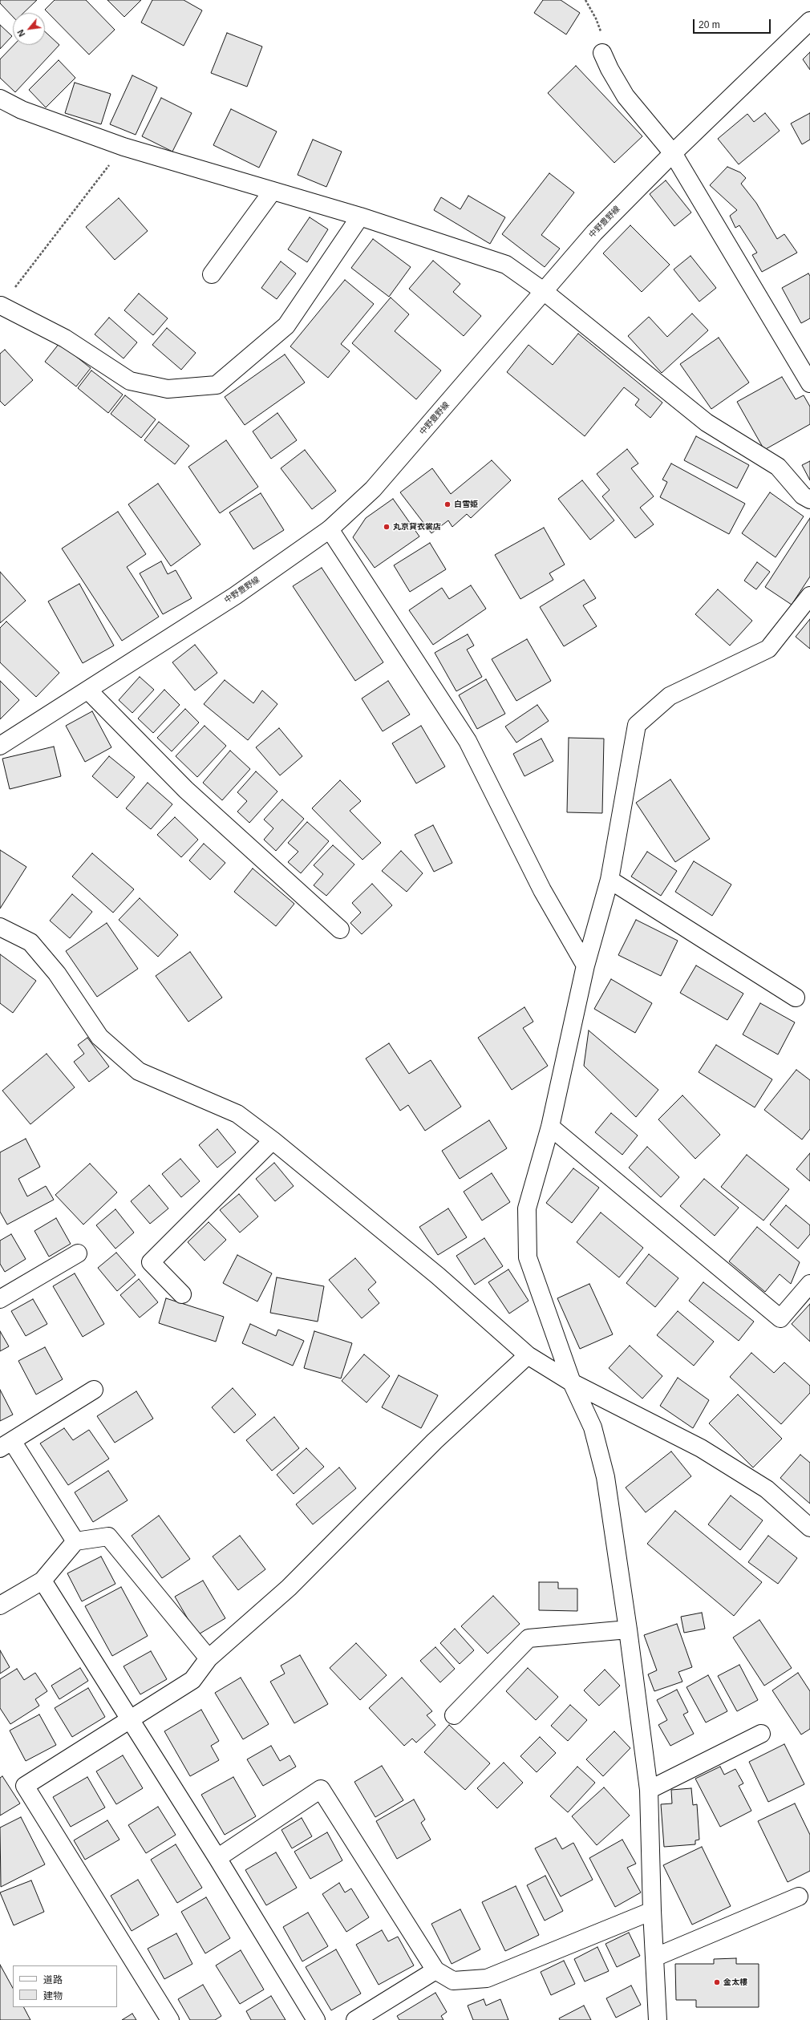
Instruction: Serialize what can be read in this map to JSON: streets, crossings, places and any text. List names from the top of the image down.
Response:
{
  "streets": {
    "street": ["中野豊野線"]
  },
  "places": ["白雪姫", "丸京貸衣裳店", "金太樓"],
  "legend": ["道路", "建物"],
  "scale_bar": "20 m",
  "north": "bottom left"
}
